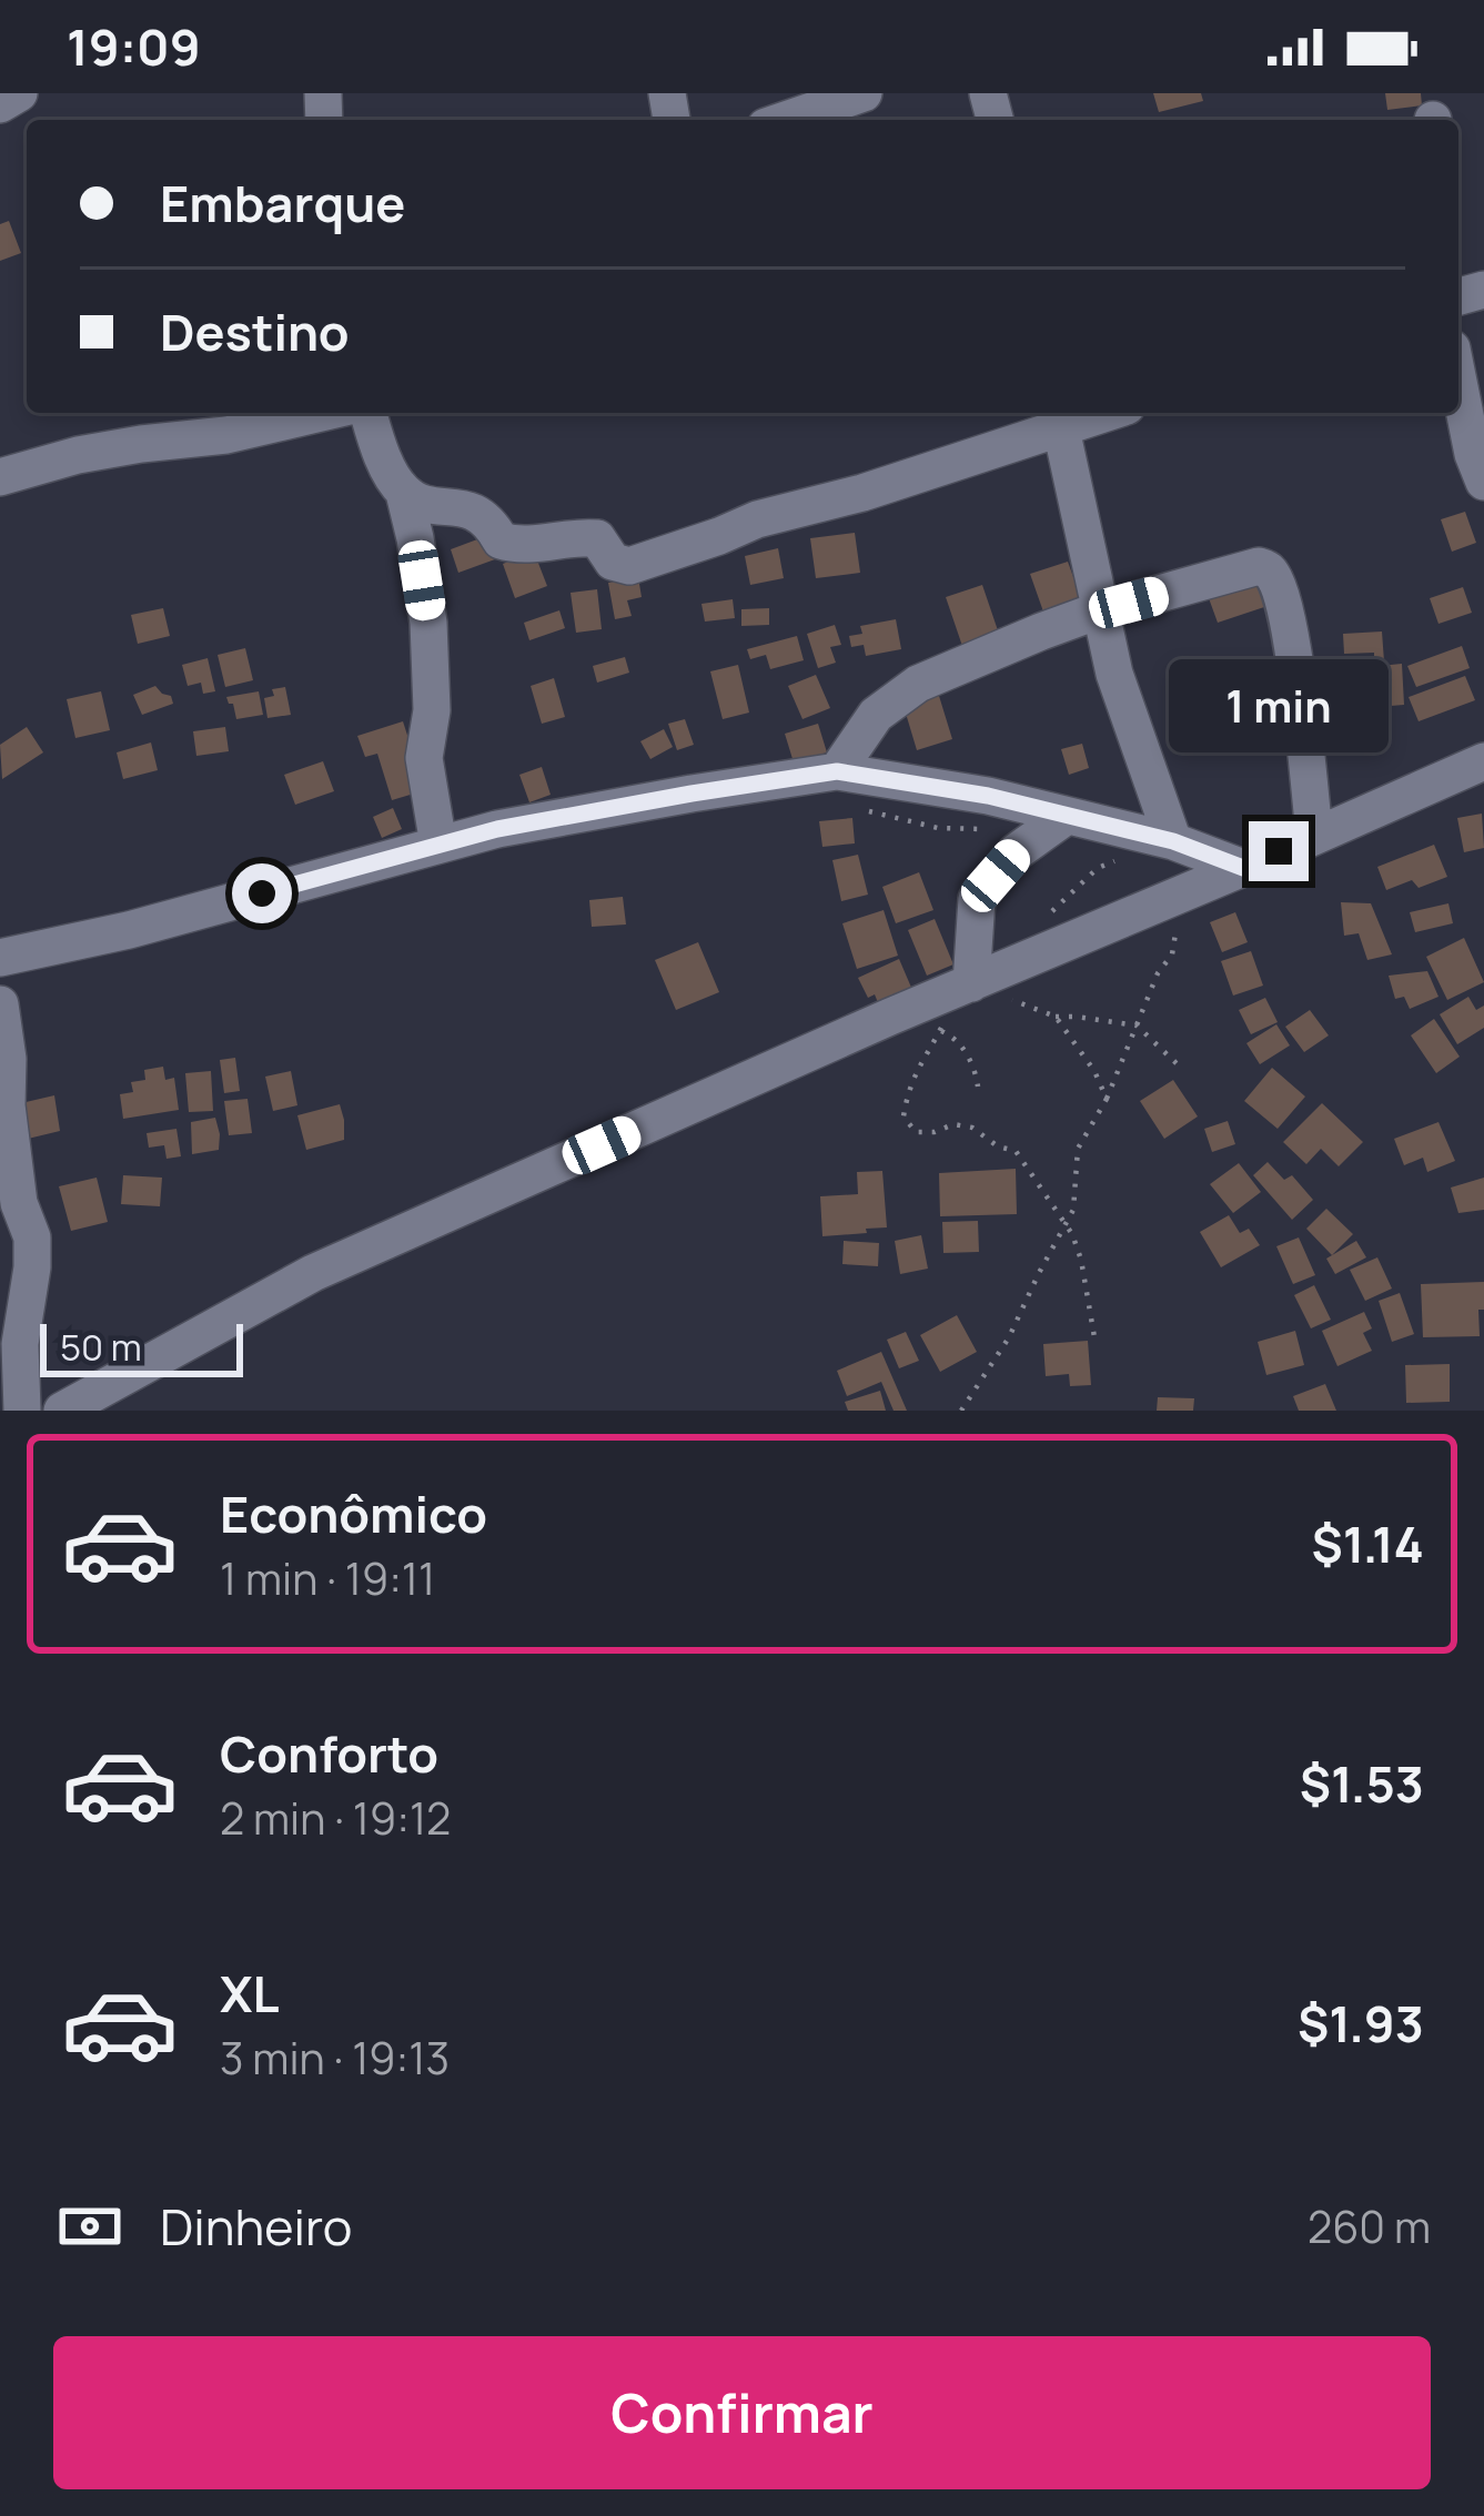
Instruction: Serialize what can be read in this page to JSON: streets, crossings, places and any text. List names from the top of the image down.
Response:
{
  "scale_bar": "50 m",
  "page": {
    "status": "19:09",
    "banner": ["Embarque", "Destino"],
    "bubble": "1 min",
    "scale": "50 m",
    "list": [
      {
        "name": "Econômico",
        "note": "1 min · 19:11",
        "value": "$1.14"
      },
      {
        "name": "Conforto",
        "note": "2 min · 19:12",
        "value": "$1.53"
      },
      {
        "name": "XL",
        "note": "3 min · 19:13",
        "value": "$1.93"
      }
    ],
    "pay": ["Dinheiro", "260 m"],
    "buttons": "Confirmar"
  }
}
